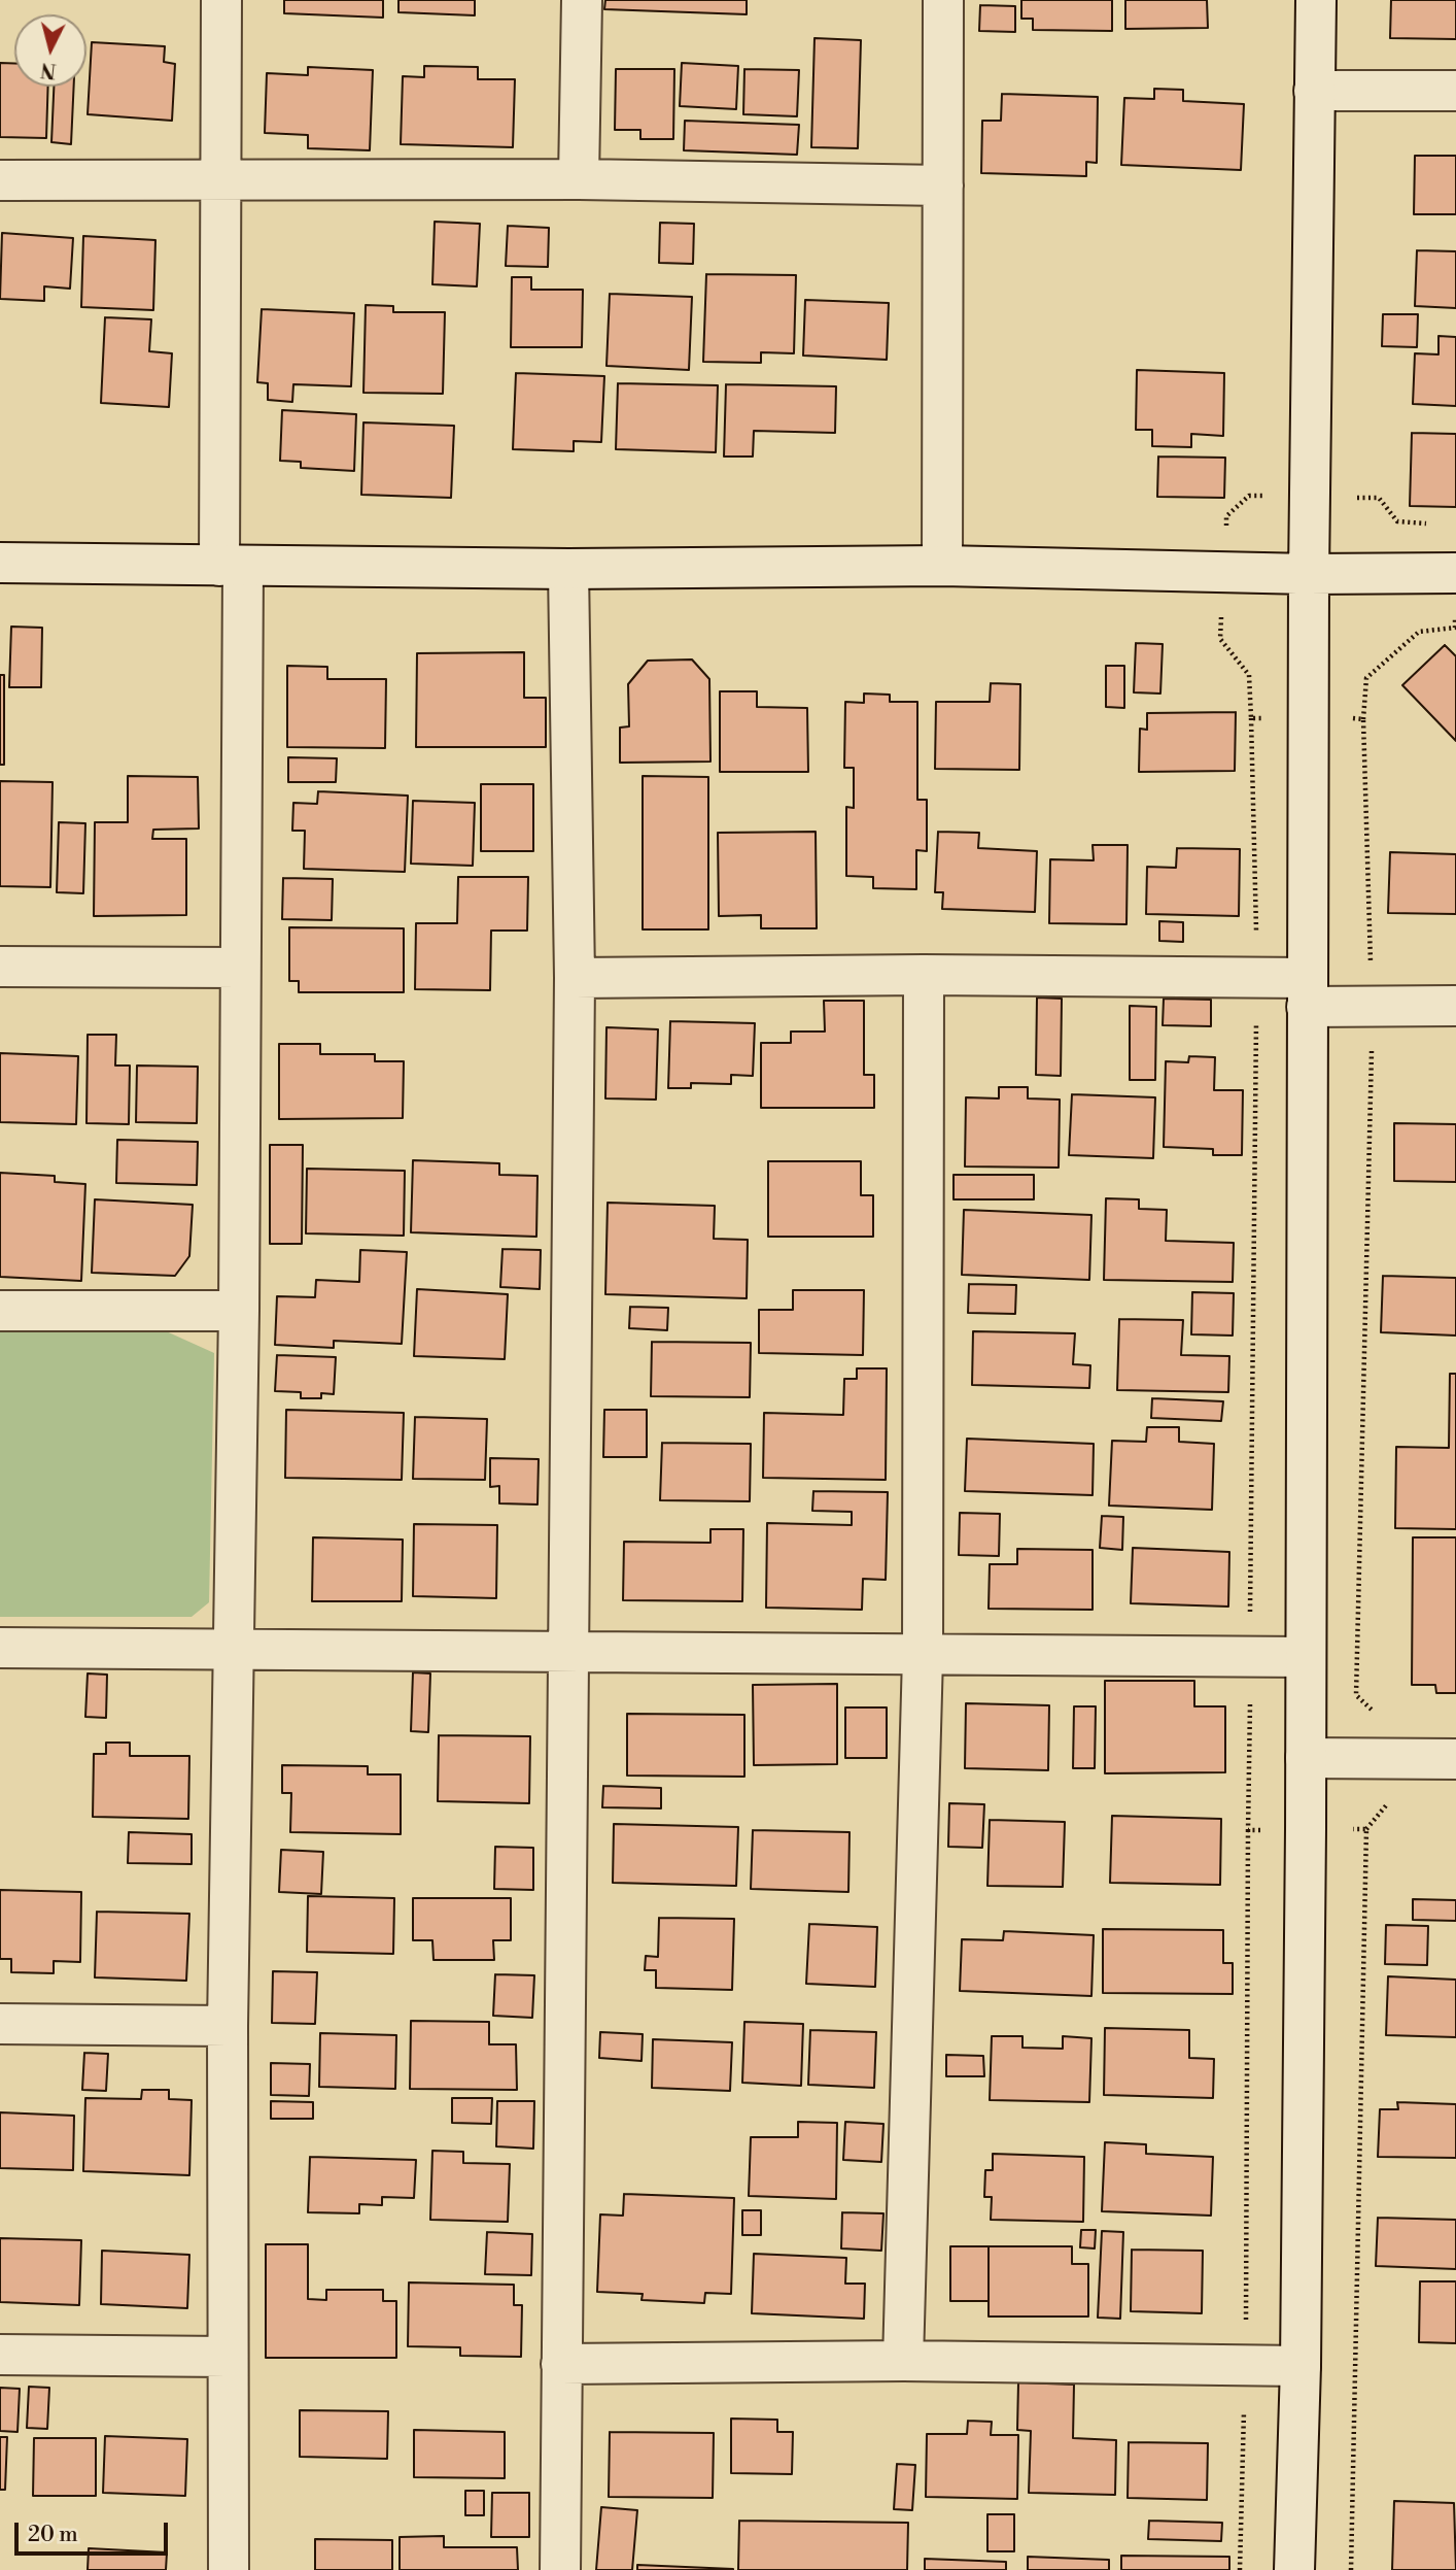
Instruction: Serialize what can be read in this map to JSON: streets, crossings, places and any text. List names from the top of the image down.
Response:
{
  "scale_bar": "20 m",
  "north": "bottom"
}
